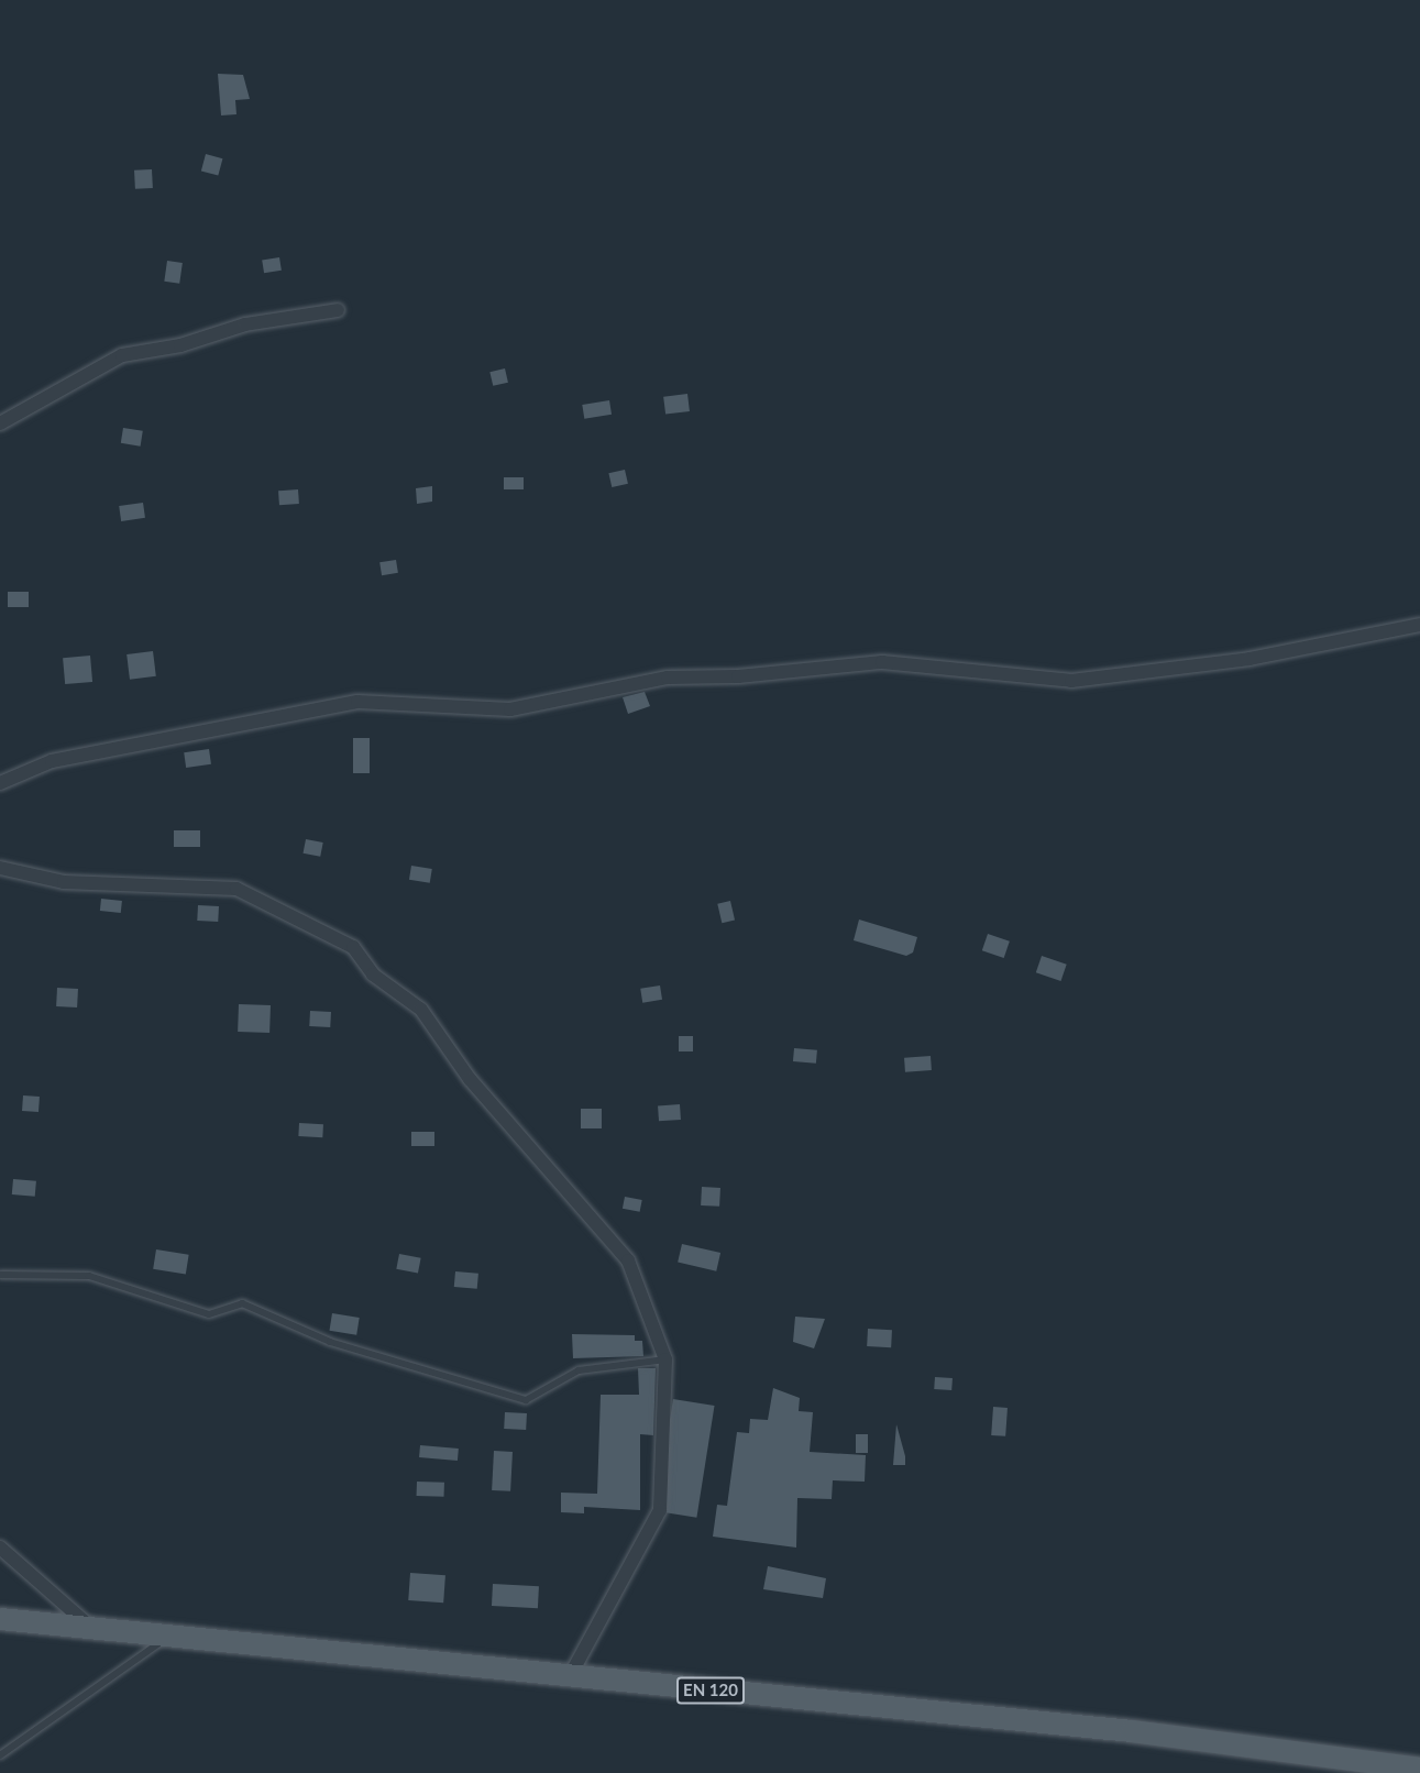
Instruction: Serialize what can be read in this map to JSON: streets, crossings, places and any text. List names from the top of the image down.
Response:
{
  "streets": {
    "main road": ["EN 120"]
  }
}
